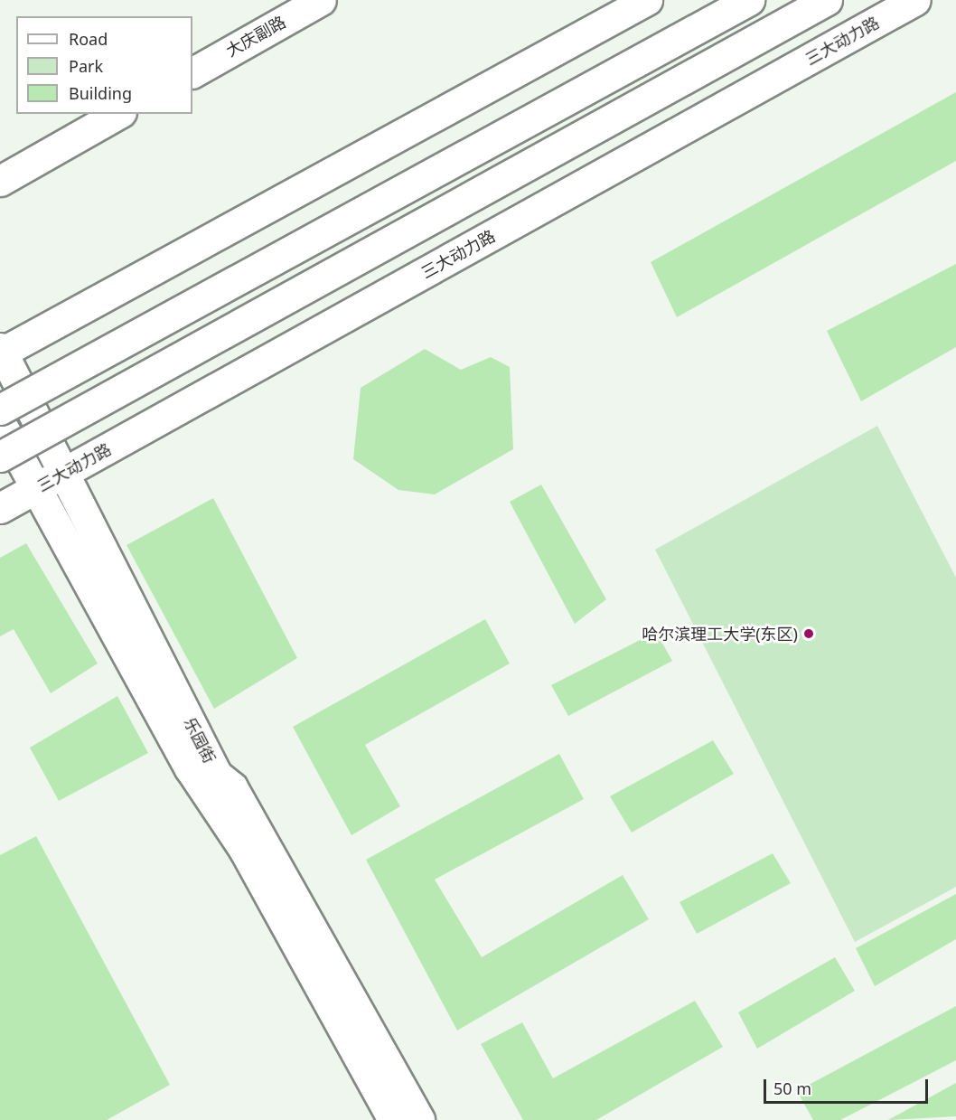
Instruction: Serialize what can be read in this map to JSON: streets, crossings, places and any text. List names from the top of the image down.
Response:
{
  "streets": {
    "main road": ["大庆副路", "三大动力路", "乐园街"]
  },
  "crossings": [
    ["三大动力路", "乐园街"]
  ],
  "places": ["哈尔滨理工大学(东区)"],
  "legend": ["Road", "Park", "Building"],
  "scale_bar": "50 m"
}
